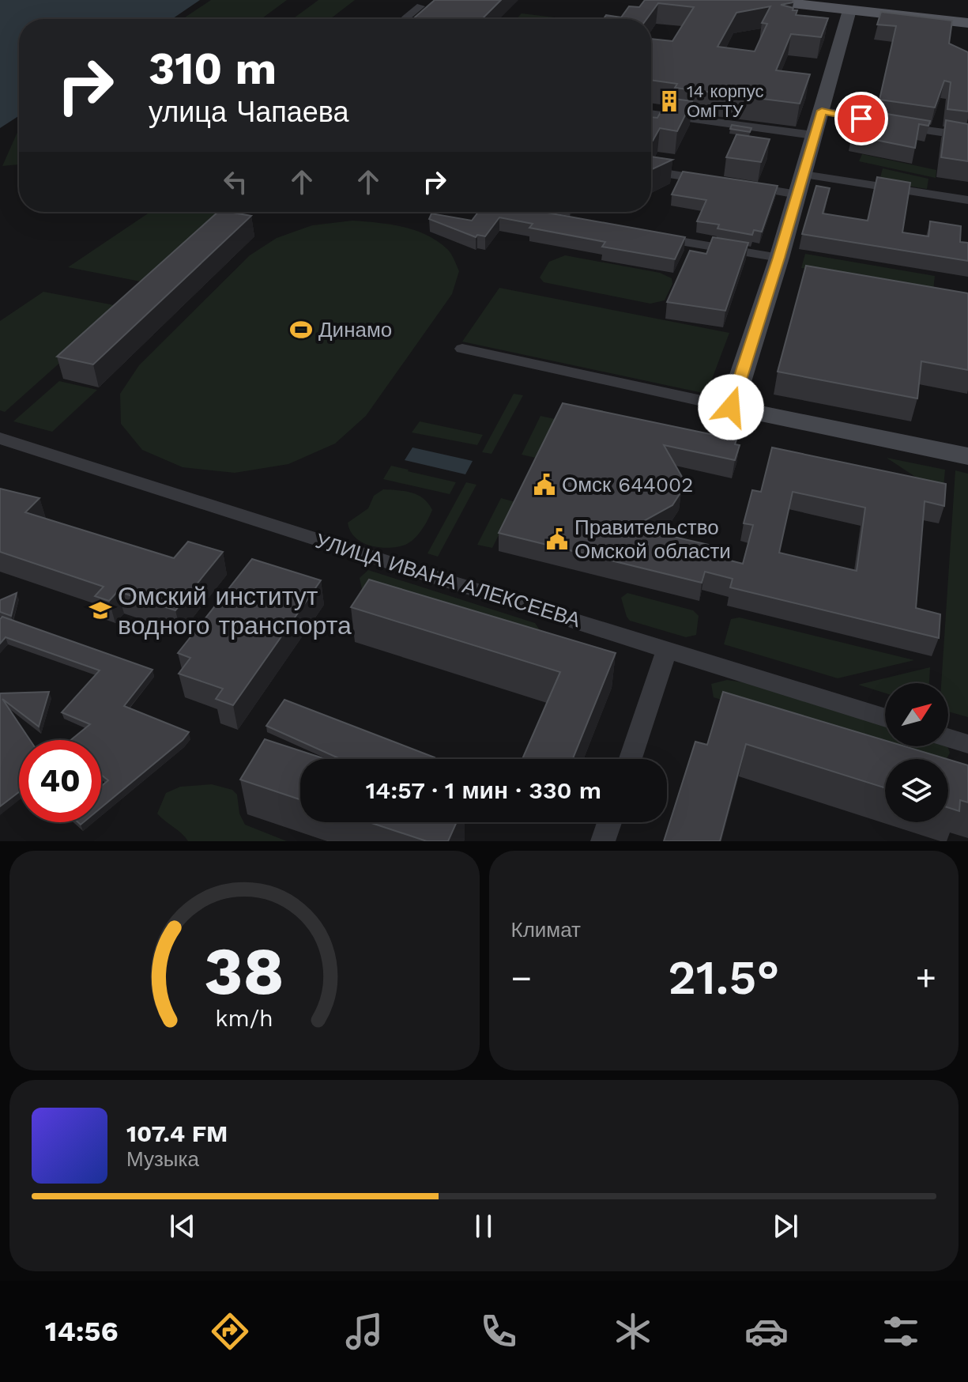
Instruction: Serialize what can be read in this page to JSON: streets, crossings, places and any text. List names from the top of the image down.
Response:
{
  "streets": {
    "street": ["УЛИЦА ИВАНА АЛЕКСЕЕВА"]
  },
  "places": {
    "building": ["14 корпус ОмГТУ"],
    "sports": ["Динамо"],
    "public building": ["Омск 644002", "Правительство Омской области"],
    "school or university": ["Омский институт водного транспорта"]
  },
  "north": "top right",
  "page": {
    "turn": ["310 m", "улица Чапаева"],
    "limit": "40",
    "trip": "14:57 · 1 мин · 330 m",
    "tile": "Климат",
    "heat": ["−", "21.5°", "+"],
    "song": ["107.4 FM", "Музыка"],
    "tabs": "14:56",
    "gauge": ["38", "km/h"]
  }
}
